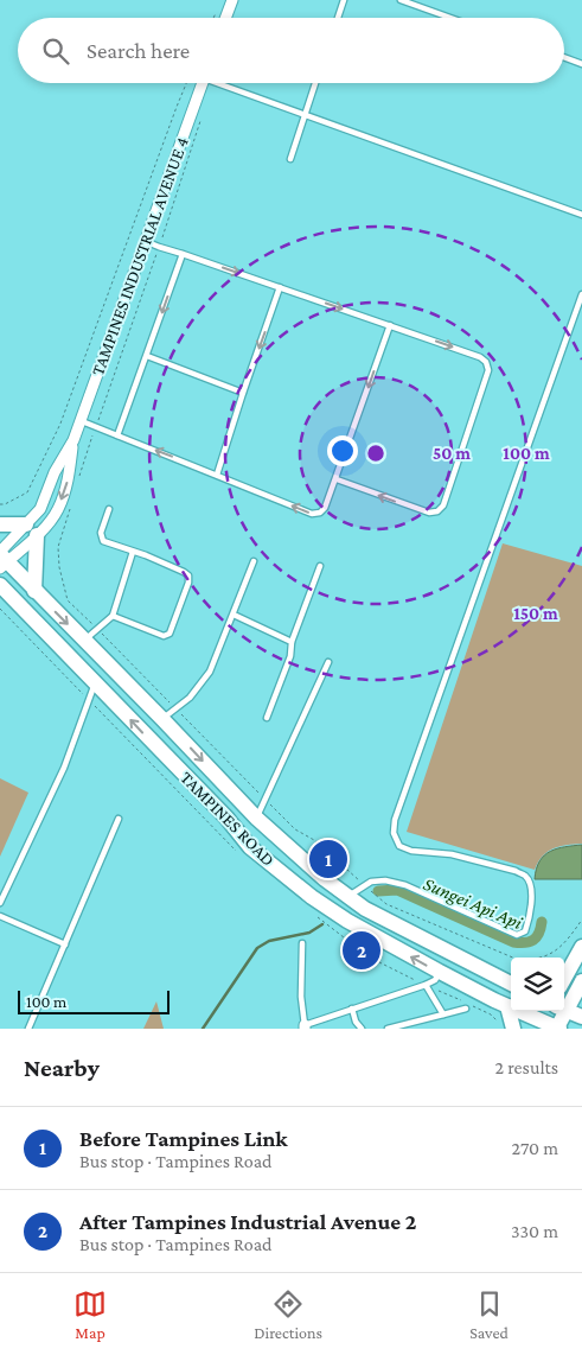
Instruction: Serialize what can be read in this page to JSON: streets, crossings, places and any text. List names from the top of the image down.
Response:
{
  "streets": {
    "main road": ["TAMPINES ROAD"],
    "street": ["TAMPINES INDUSTRIAL AVENUE 4"]
  },
  "crossings": [
    ["TAMPINES INDUSTRIAL AVENUE 4", "TAMPINES ROAD"]
  ],
  "water": ["Sungei Api Api"],
  "scale_bar": "100 m",
  "page": {
    "search": "Search here",
    "pins": ["1", "2"],
    "scale": "100 m",
    "heading": ["Nearby", "2 results"],
    "list": [
      {
        "mark": "1",
        "name": "Before Tampines Link",
        "note": "Bus stop · Tampines Road",
        "value": "270 m"
      },
      {
        "mark": "2",
        "name": "After Tampines Industrial Avenue 2",
        "note": "Bus stop · Tampines Road",
        "value": "330 m"
      }
    ],
    "nav": ["Map", "Directions", "Saved"]
  },
  "rings": ["50 m", "100 m", "150 m"]
}
